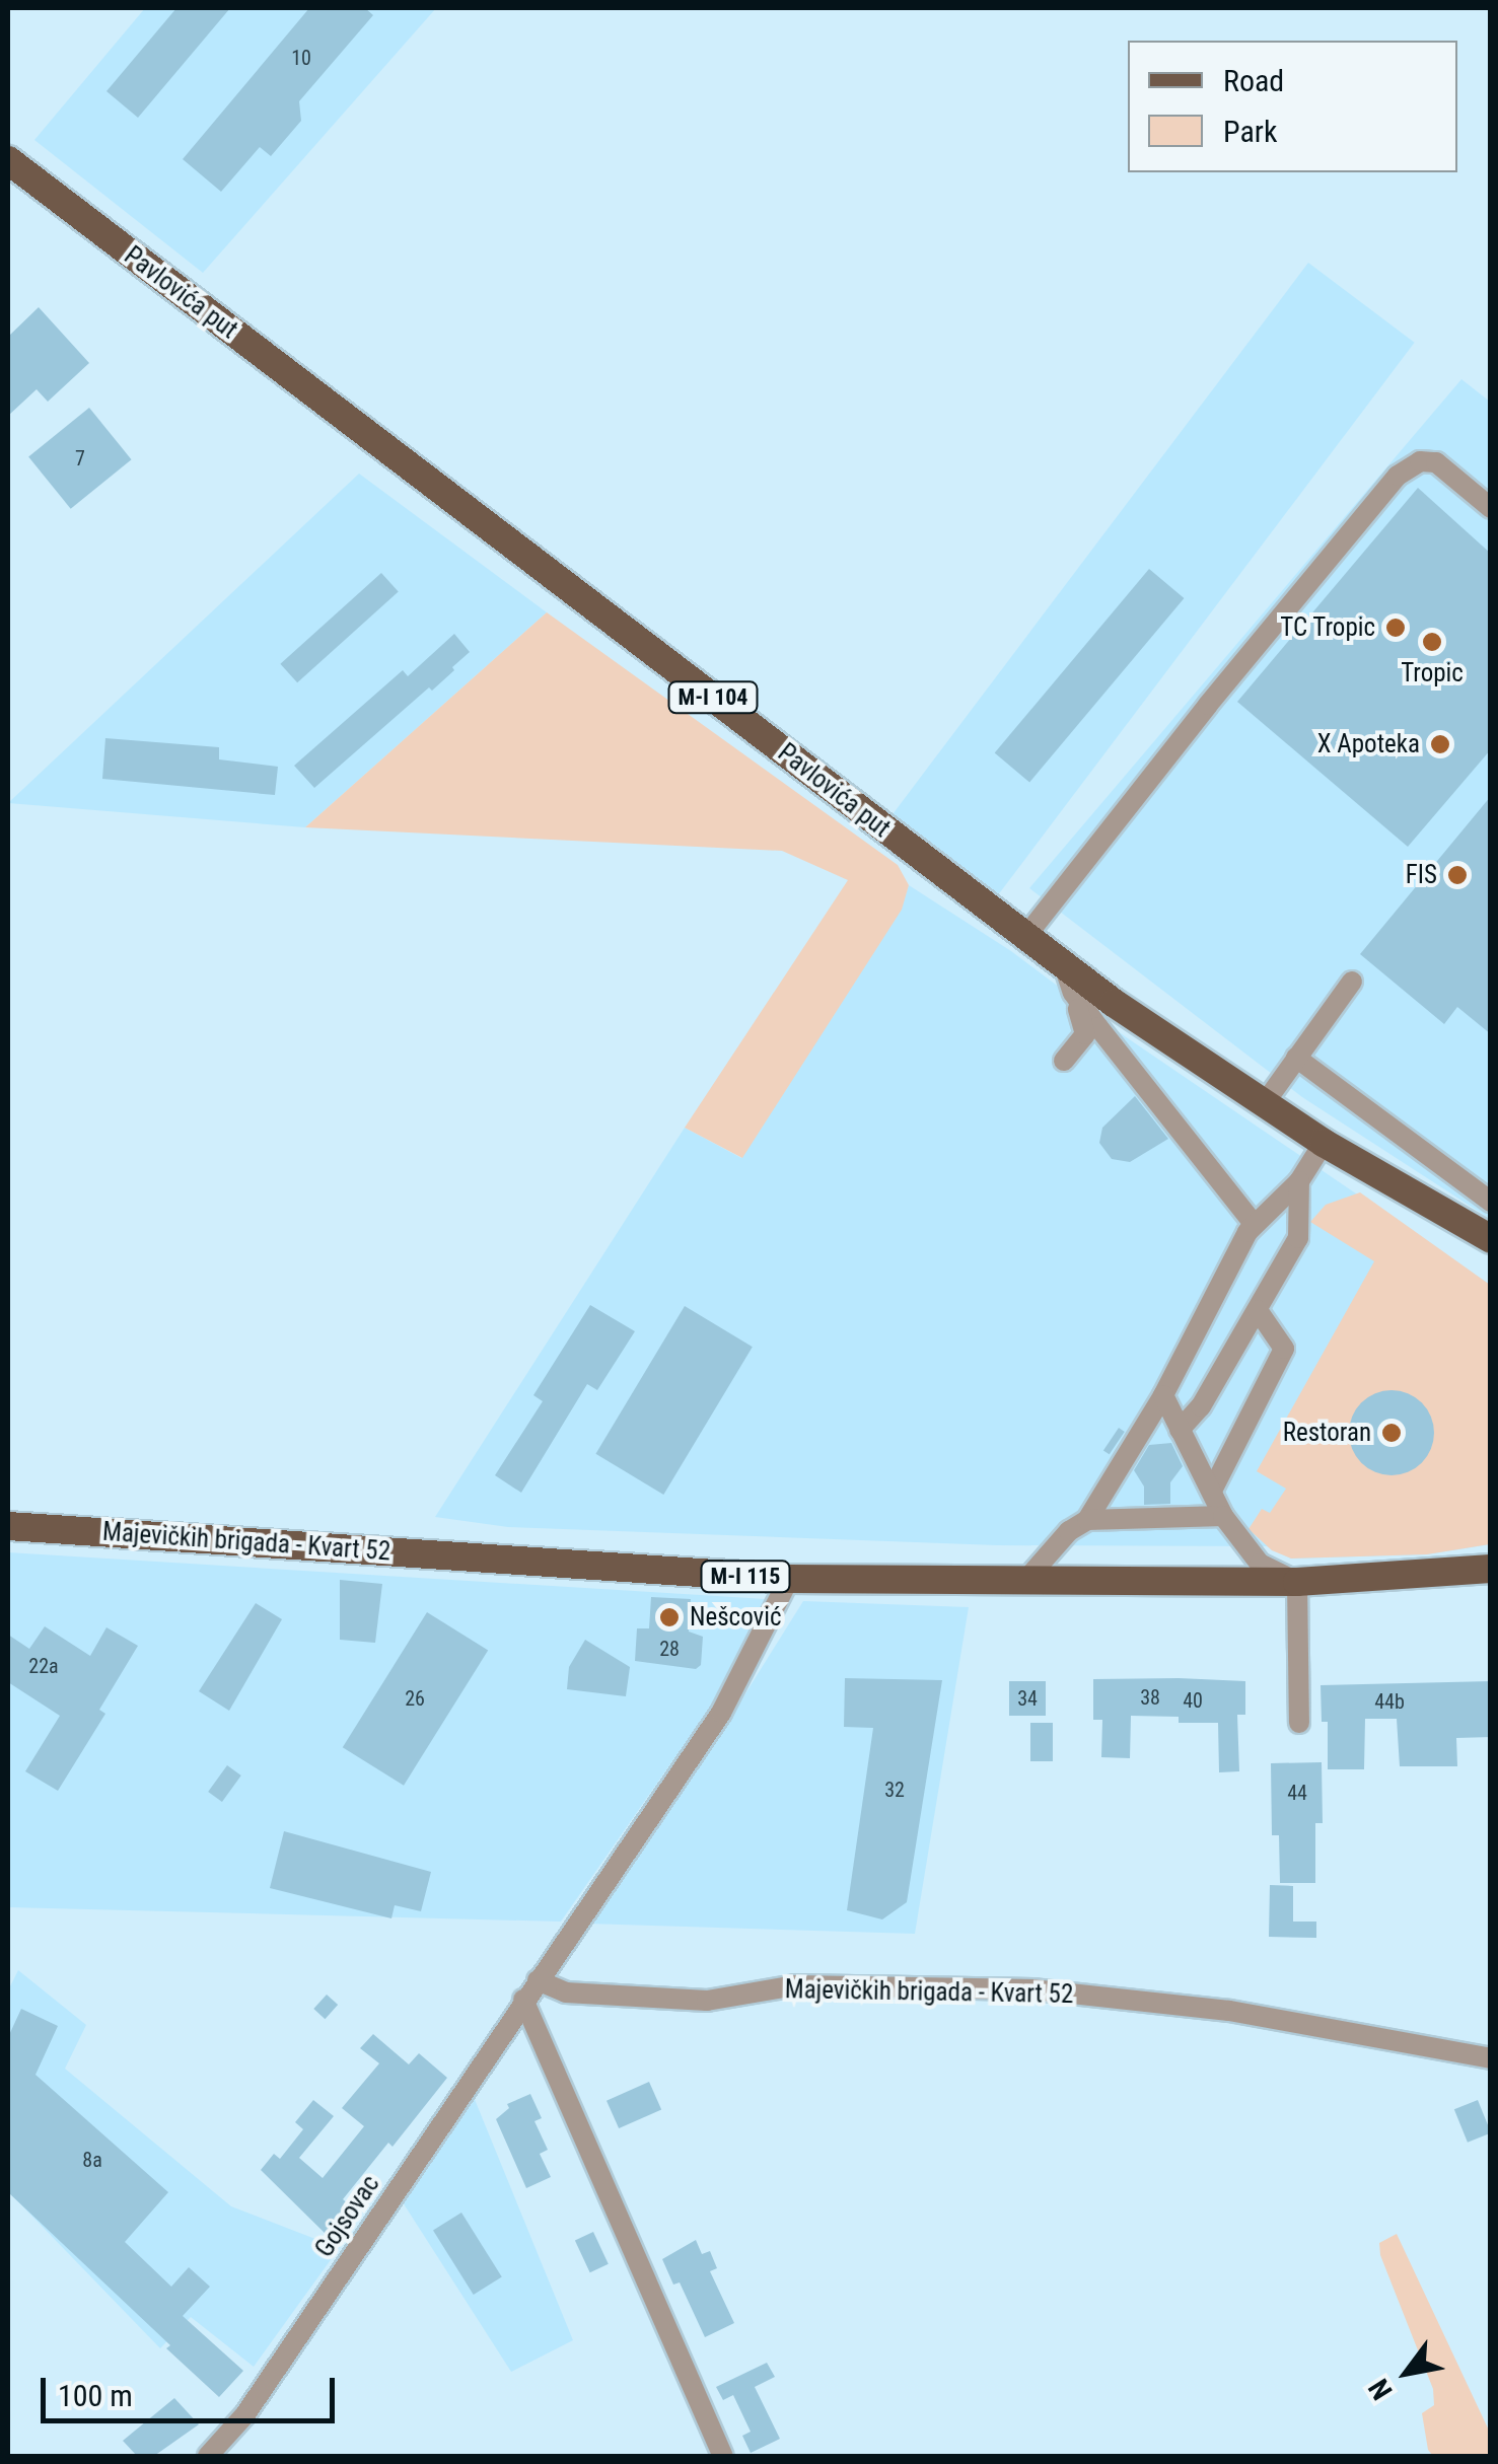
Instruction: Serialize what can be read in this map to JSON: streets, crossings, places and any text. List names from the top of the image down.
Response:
{
  "streets": {
    "main road": [
      "Pavlovića put",
      "M-I 104",
      "Majevičkih brigada - Kvart 52",
      "M-I 115"
    ],
    "street": ["Gojsovac"]
  },
  "crossings": [
    ["Pavlovića put", "M-I 104"],
    ["Majevičkih brigada - Kvart 52", "Gojsovac"]
  ],
  "places": [
    "TC Tropic",
    "Tropic",
    "X Apoteka",
    "FIS",
    "Restoran",
    "Nešcović"
  ],
  "house_numbers": [
    "10",
    "7",
    "28",
    "22a",
    "38",
    "26",
    "34",
    "40",
    "44b",
    "32",
    "44",
    "8a"
  ],
  "legend": ["Road", "Park"],
  "scale_bar": "100 m",
  "north": "bottom left"
}
